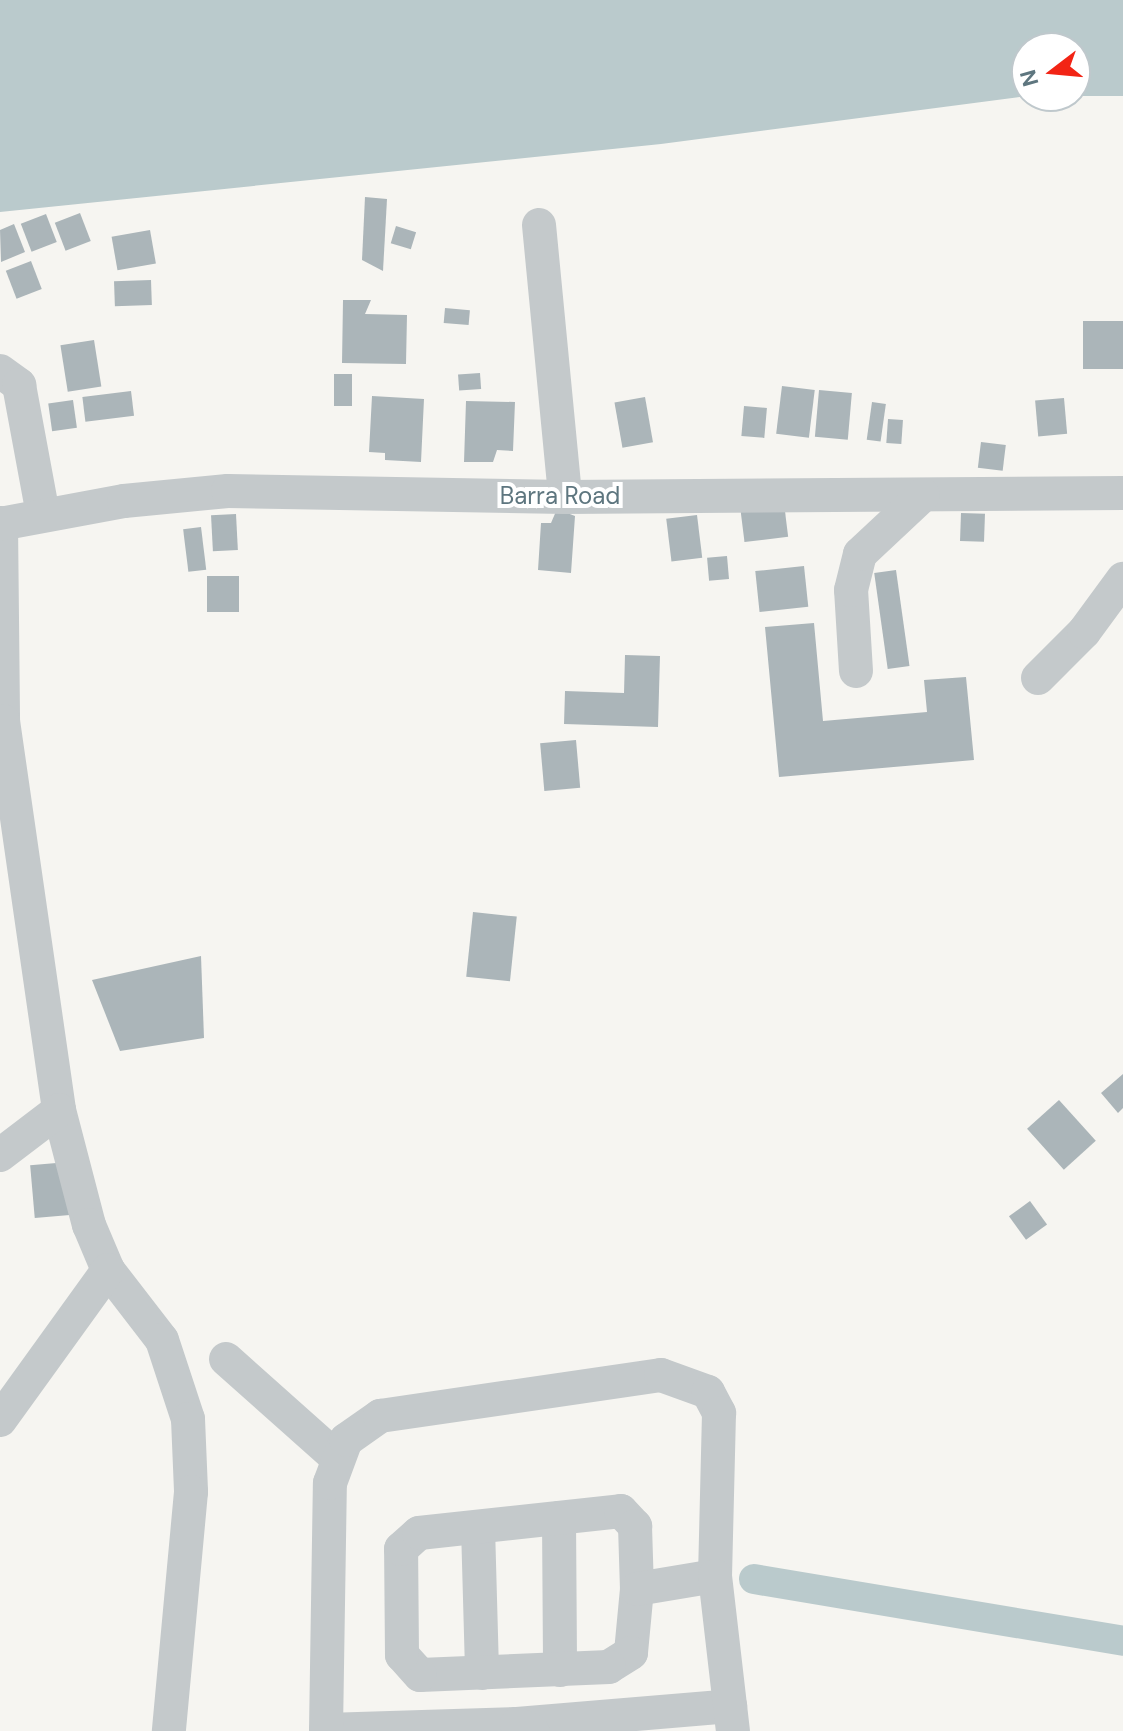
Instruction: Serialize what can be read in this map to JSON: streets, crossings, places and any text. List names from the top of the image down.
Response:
{
  "streets": {
    "street": ["Barra Road"]
  },
  "north": "left"
}
